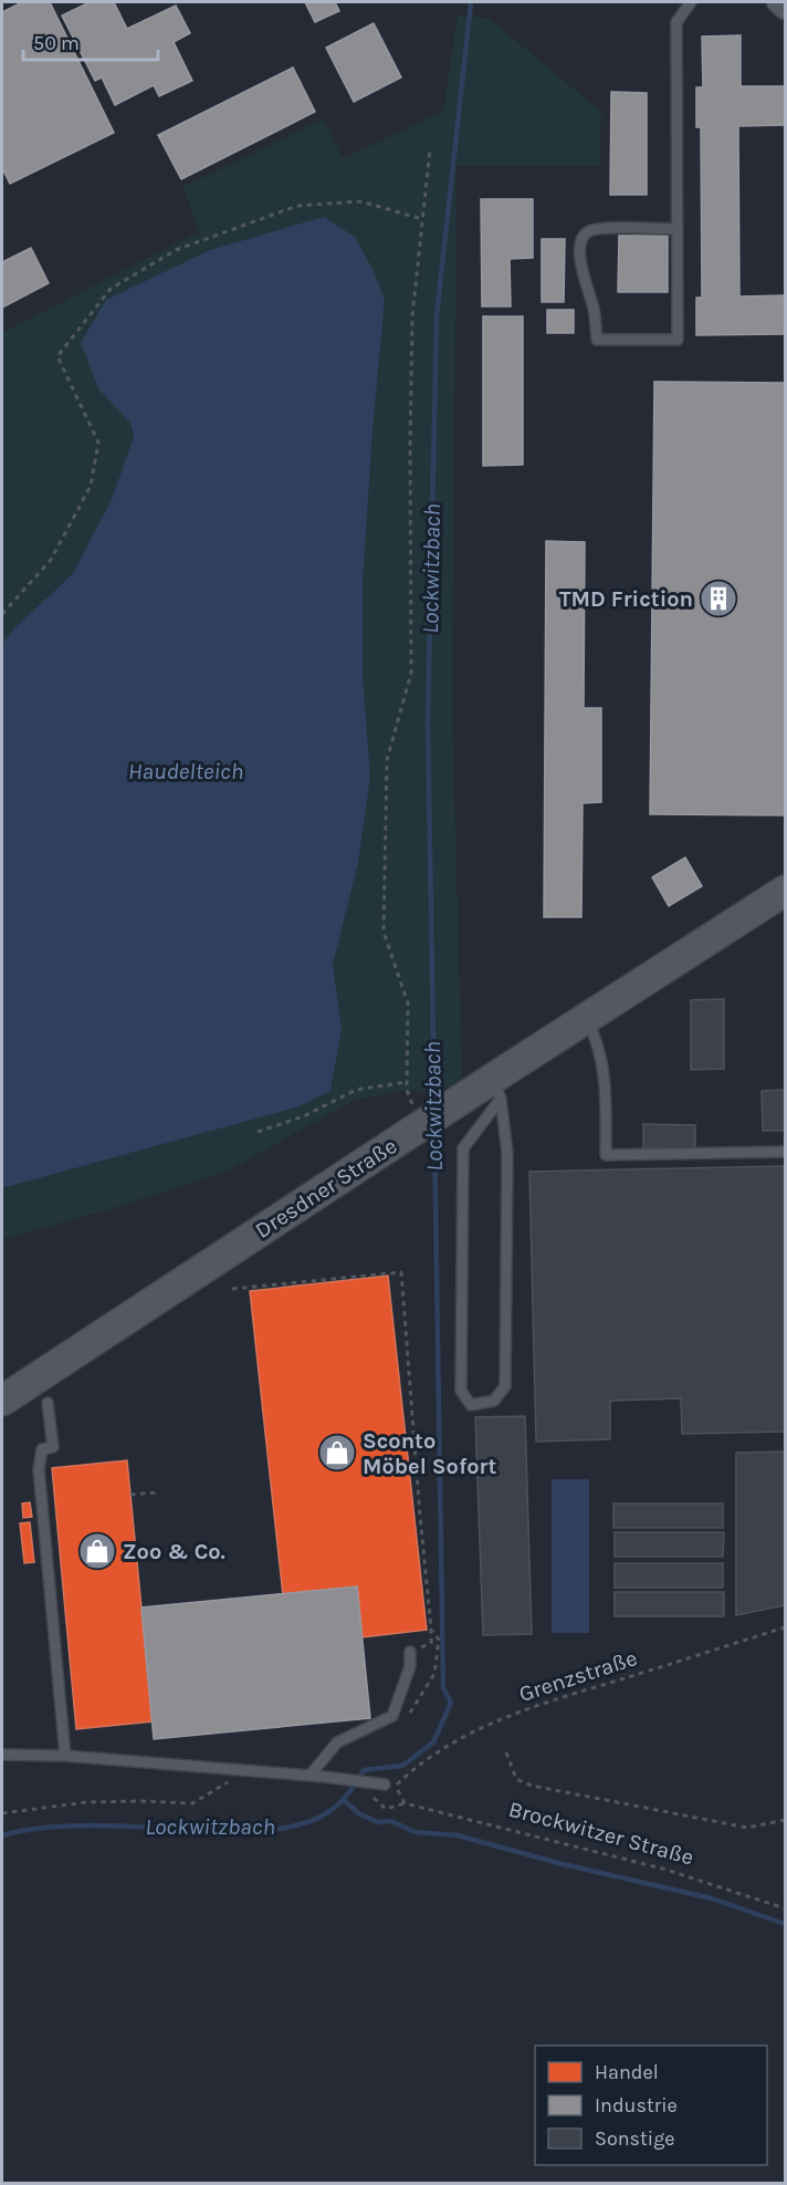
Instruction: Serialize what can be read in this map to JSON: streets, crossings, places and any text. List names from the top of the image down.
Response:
{
  "streets": {
    "main road": ["Dresdner Straße"],
    "path": ["Grenzstraße", "Brockwitzer Straße"]
  },
  "crossings": [
    ["Grenzstraße", "Brockwitzer Straße"]
  ],
  "water": ["Lockwitzbach", "Haudelteich"],
  "places": {
    "building": ["TMD Friction"],
    "shop": ["Sconto Möbel Sofort", "Zoo & Co."]
  },
  "legend": ["Handel", "Industrie", "Sonstige"],
  "scale_bar": "50 m"
}
